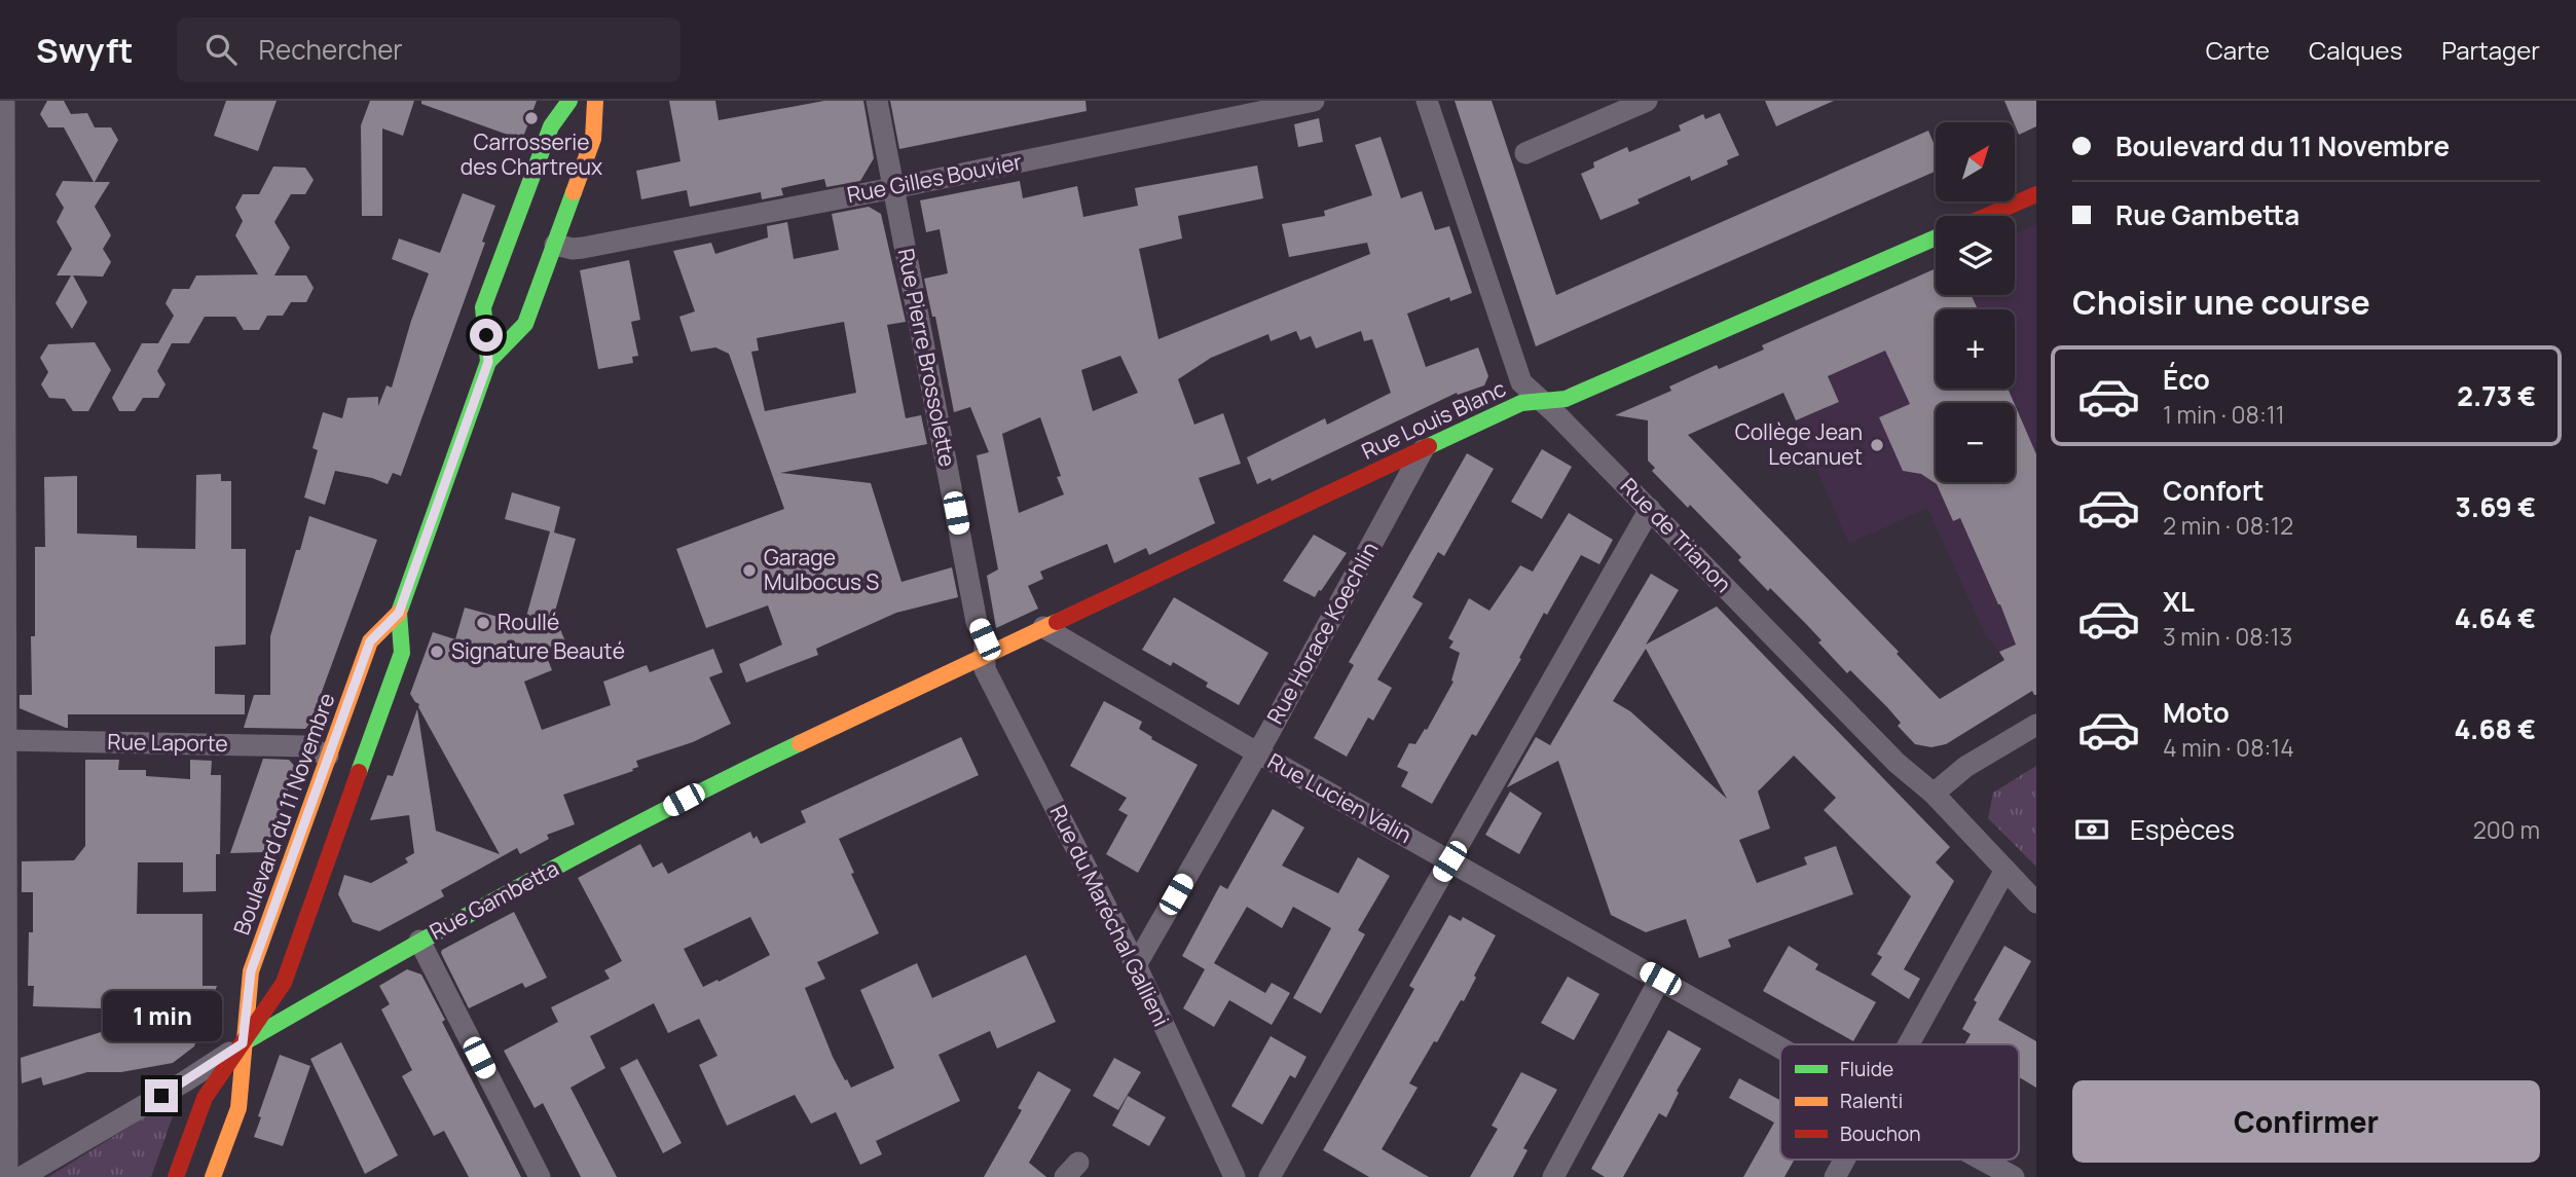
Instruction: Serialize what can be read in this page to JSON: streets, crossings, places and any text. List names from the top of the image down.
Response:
{
  "streets": {
    "main road": ["Rue Louis Blanc", "Boulevard du 11 Novembre", "Rue Gambetta"],
    "street": [
      "Rue Gilles Bouvier",
      "Rue Pierre Brossolette",
      "Rue de Trianon",
      "Rue Horace Koechlin",
      "Rue Laporte",
      "Rue Lucien Valin",
      "Rue du Maréchal Gallieni"
    ]
  },
  "crossings": [
    ["Rue Gilles Bouvier", "Rue Pierre Brossolette"],
    ["Rue Gilles Bouvier", "Boulevard du 11 Novembre"],
    ["Rue Pierre Brossolette", "Rue Louis Blanc"],
    ["Rue Pierre Brossolette", "Rue Gambetta"],
    ["Rue Pierre Brossolette", "Rue du Maréchal Gallieni"],
    ["Rue Louis Blanc", "Rue de Trianon"],
    ["Rue Louis Blanc", "Rue Horace Koechlin"],
    ["Rue Louis Blanc", "Rue Lucien Valin"],
    ["Rue Louis Blanc", "Rue Gambetta"],
    ["Rue Louis Blanc", "Rue du Maréchal Gallieni"],
    ["Rue Horace Koechlin", "Rue Lucien Valin"],
    ["Rue Horace Koechlin", "Rue du Maréchal Gallieni"],
    ["Rue Laporte", "Boulevard du 11 Novembre"],
    ["Boulevard du 11 Novembre", "Rue Gambetta"],
    ["Rue Gambetta", "Rue du Maréchal Gallieni"]
  ],
  "places": [
    "Carrosserie des Chartreux",
    "Collège Jean Lecanuet",
    "Garage Mulbocus S",
    "Roullé",
    "Signature Beauté"
  ],
  "legend": ["Fluide", "Ralenti", "Bouchon"],
  "north": "top right",
  "page": {
    "header": "Swyft",
    "search": "Rechercher",
    "nav": ["Carte", "Calques", "Partager"],
    "banner": ["Boulevard du 11 Novembre", "Rue Gambetta"],
    "map_buttons": ["+", "−"],
    "heading": "Choisir une course",
    "list": [
      {
        "name": "Éco",
        "note": "1 min · 08:11",
        "value": "2.73 €"
      },
      {
        "name": "Confort",
        "note": "2 min · 08:12",
        "value": "3.69 €"
      },
      {
        "name": "XL",
        "note": "3 min · 08:13",
        "value": "4.64 €"
      },
      {
        "name": "Moto",
        "note": "4 min · 08:14",
        "value": "4.68 €"
      }
    ],
    "pay": ["Espèces", "200 m"],
    "bubble": "1 min",
    "buttons": "Confirmer"
  }
}
